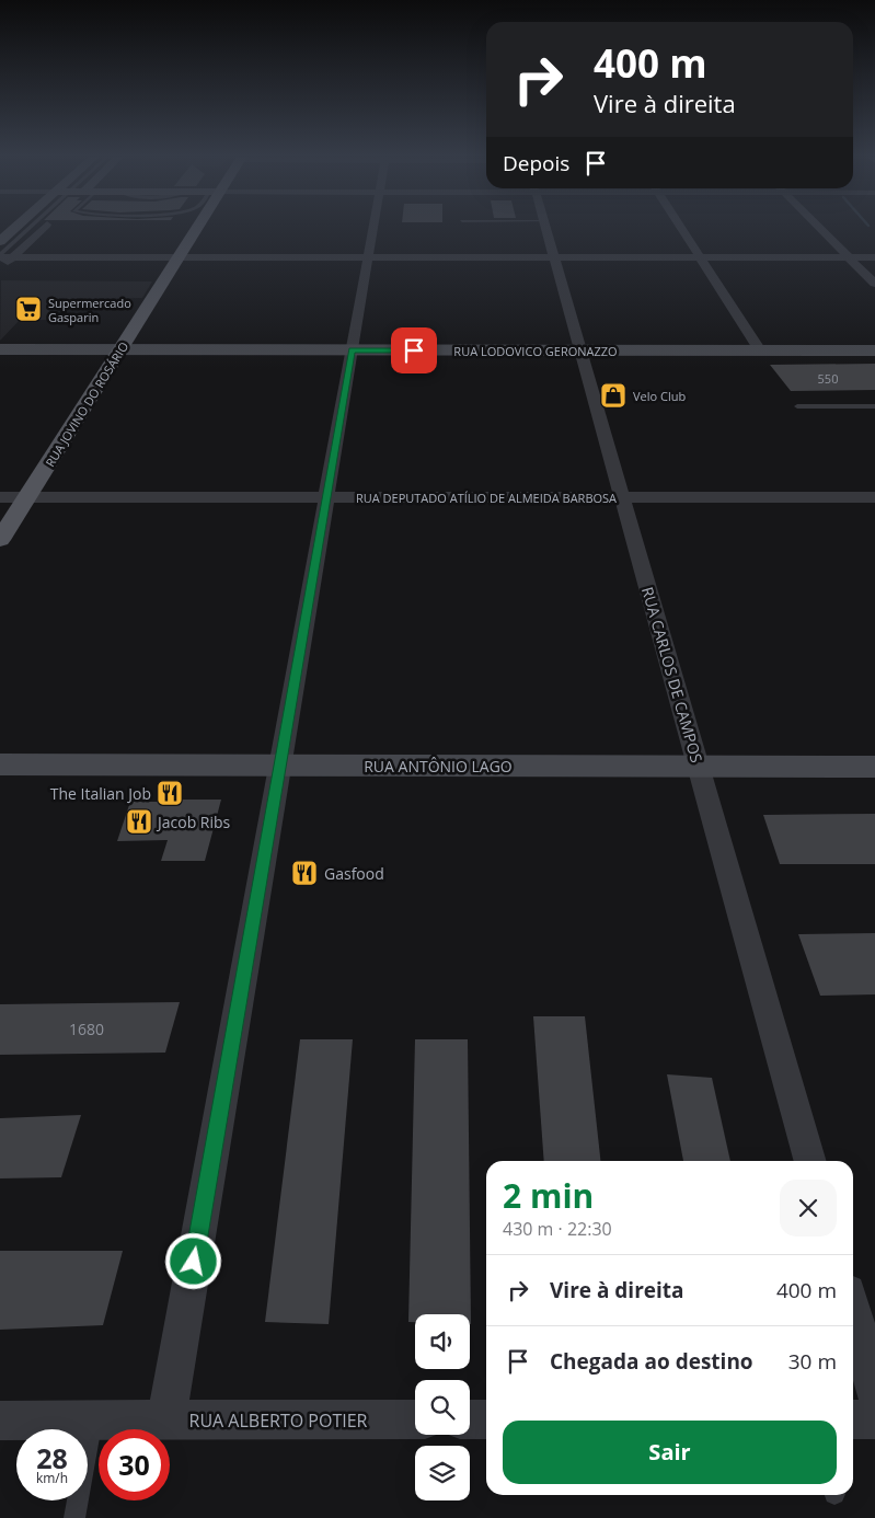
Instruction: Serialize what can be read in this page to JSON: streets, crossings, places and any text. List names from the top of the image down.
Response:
{
  "streets": {
    "main road": ["RUA JOVINO DO ROSÁRIO"],
    "street": [
      "RUA LODOVICO GERONAZZO",
      "RUA DEPUTADO ATÍLIO DE ALMEIDA BARBOSA",
      "RUA CARLOS DE CAMPOS",
      "RUA ANTÔNIO LAGO",
      "RUA ALBERTO POTIER"
    ]
  },
  "crossings": [
    ["RUA LODOVICO GERONAZZO", "RUA JOVINO DO ROSÁRIO"],
    ["RUA LODOVICO GERONAZZO", "RUA CARLOS DE CAMPOS"],
    ["RUA JOVINO DO ROSÁRIO", "RUA DEPUTADO ATÍLIO DE ALMEIDA BARBOSA"],
    ["RUA DEPUTADO ATÍLIO DE ALMEIDA BARBOSA", "RUA CARLOS DE CAMPOS"],
    ["RUA CARLOS DE CAMPOS", "RUA ANTÔNIO LAGO"]
  ],
  "places": {
    "supermarket": ["Supermercado Gasparin"],
    "shop": ["Velo Club"],
    "restaurant": ["The Italian Job", "Jacob Ribs", "Gasfood"]
  },
  "house_numbers": ["550", "1680"],
  "page": {
    "turn": ["400 m", "Vire à direita"],
    "then": "Depois",
    "heading": ["2 min", "430 m · 22:30"],
    "list": [
      {
        "name": "Vire à direita",
        "value": "400 m"
      },
      {
        "name": "Chegada ao destino",
        "value": "30 m"
      }
    ],
    "buttons": "Sair",
    "speed": "28 km/h",
    "limit": "30"
  }
}
